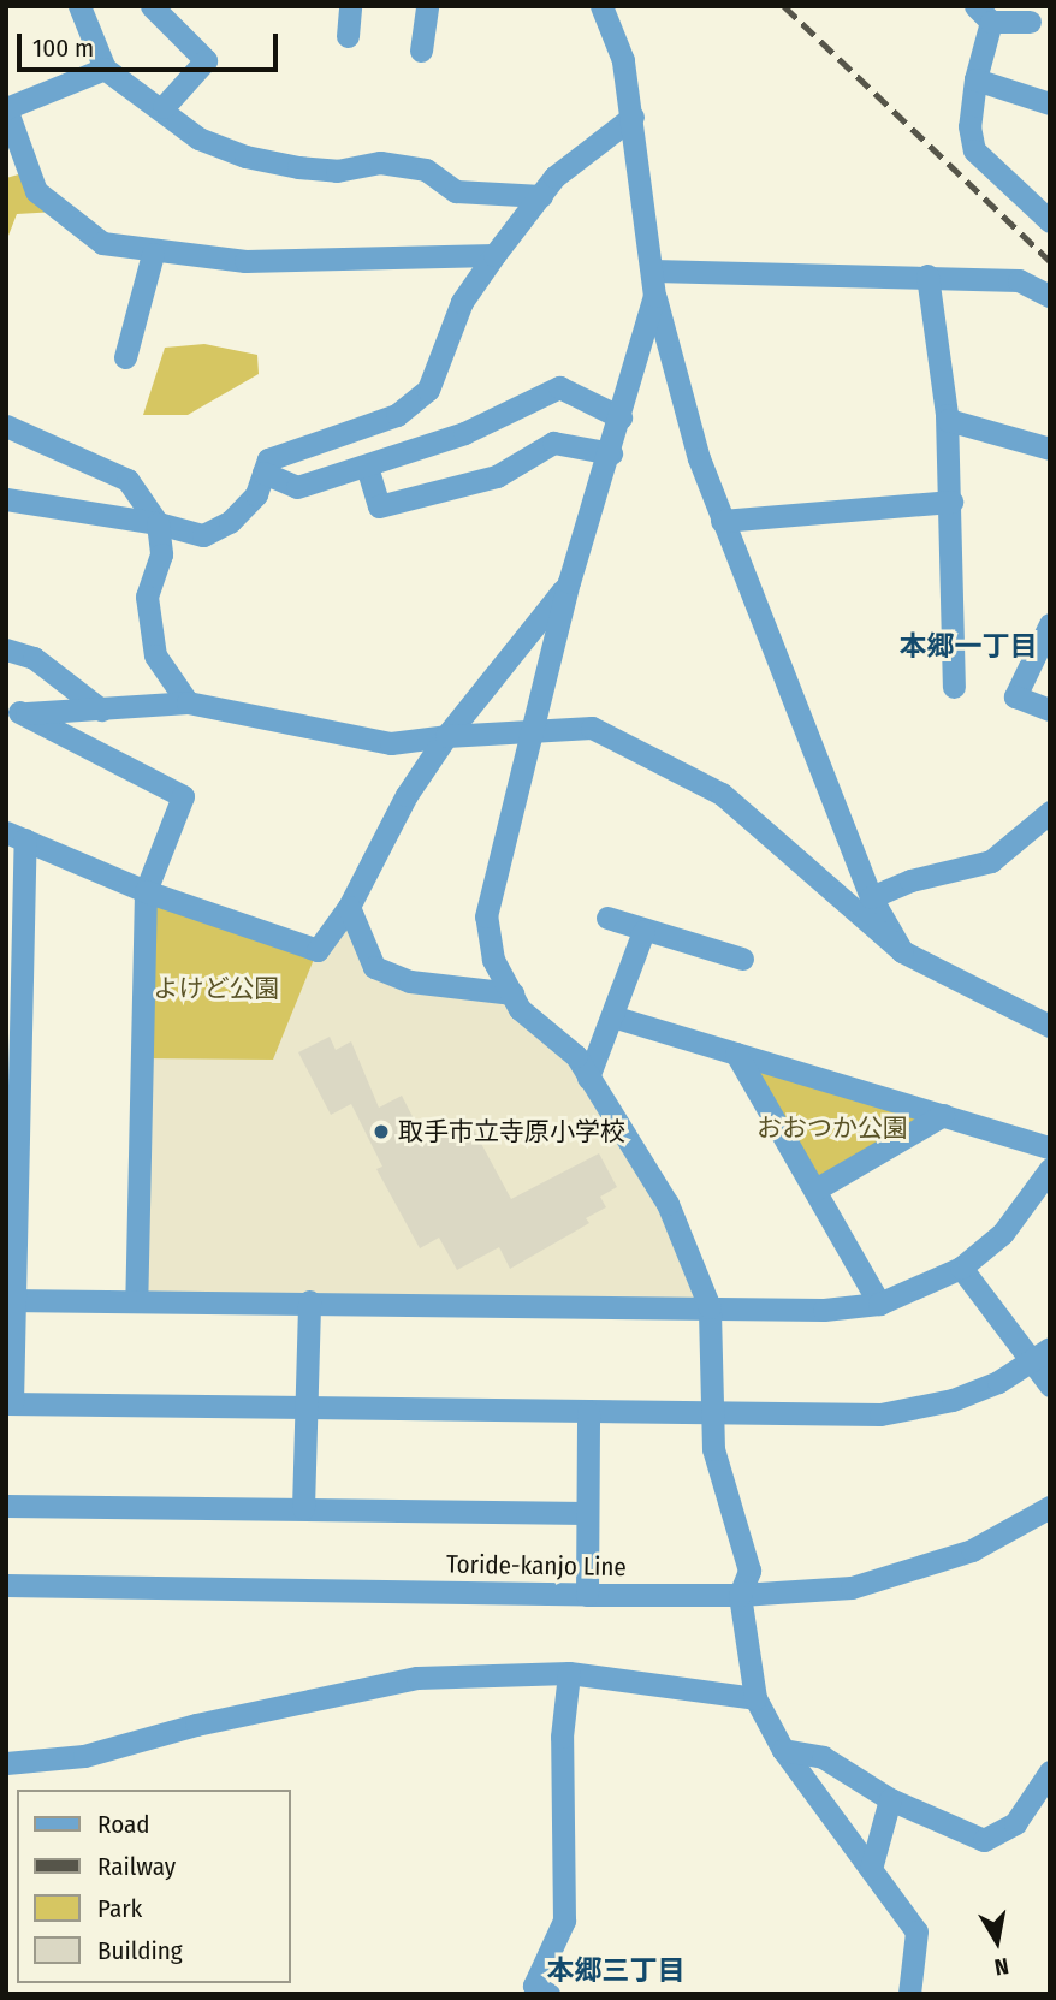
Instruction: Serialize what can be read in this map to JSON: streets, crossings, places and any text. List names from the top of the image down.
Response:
{
  "streets": {
    "street": ["Toride-kanjo Line"]
  },
  "districts": ["本郷一丁目", "本郷三丁目"],
  "parks": ["よけど公園", "おおつか公園"],
  "places": ["取手市立寺原小学校"],
  "legend": [
    "Road",
    "Railway",
    "Park",
    "Building"
  ],
  "scale_bar": "100 m",
  "north": "bottom"
}
